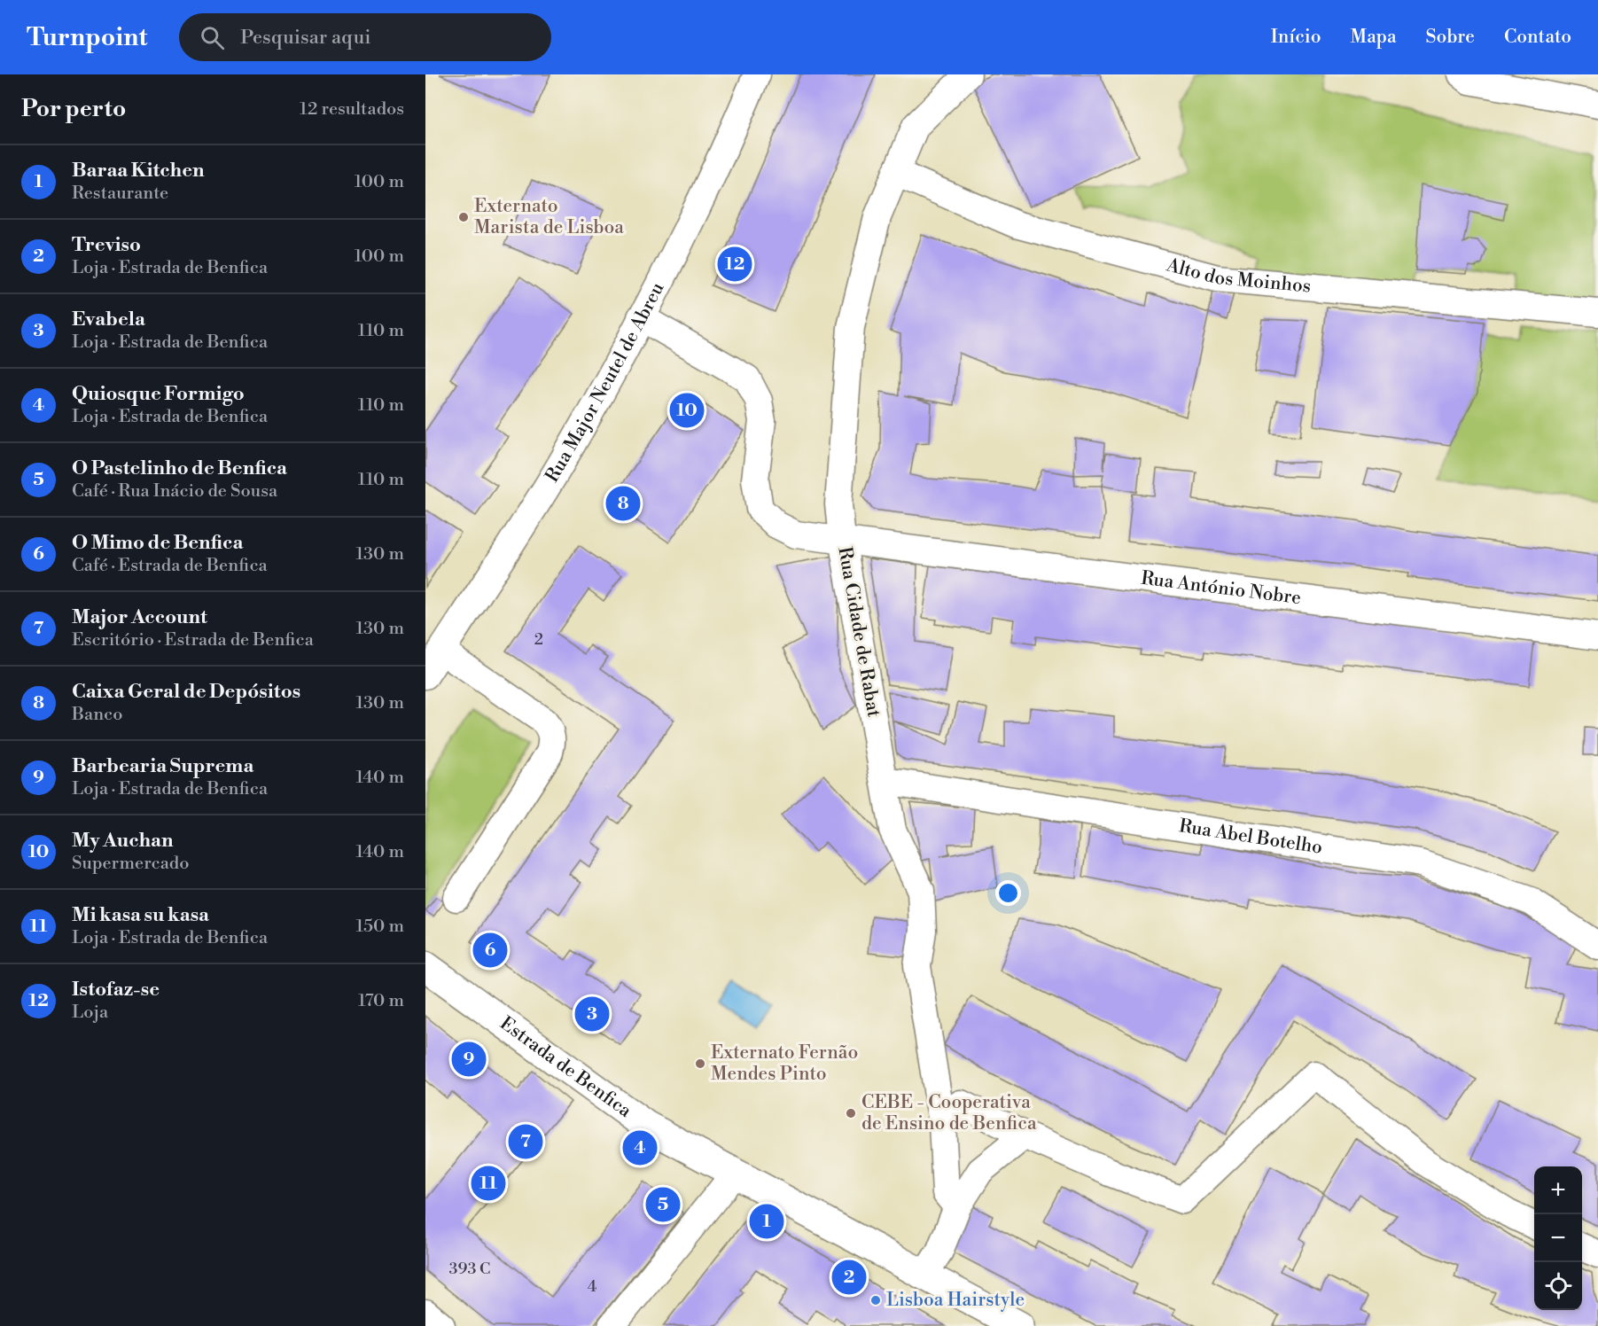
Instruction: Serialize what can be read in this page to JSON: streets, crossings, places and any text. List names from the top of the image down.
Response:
{
  "streets": {
    "street": [
      "Alto dos Moinhos",
      "Rua Major Neutel de Abreu",
      "Rua António Nobre",
      "Rua Cidade de Rabat",
      "Rua Abel Botelho",
      "Estrada de Benfica"
    ]
  },
  "crossings": [
    ["Alto dos Moinhos", "Rua Cidade de Rabat"],
    ["Rua Major Neutel de Abreu", "Rua António Nobre"],
    ["Rua António Nobre", "Rua Cidade de Rabat"],
    ["Rua Cidade de Rabat", "Rua Abel Botelho"]
  ],
  "places": [
    "Externato Marista de Lisboa",
    "Externato Fernão Mendes Pinto",
    "CEBE - Cooperativa de Ensino de Benfica",
    "Lisboa Hairstyle"
  ],
  "house_numbers": ["2", "393 C", "4"],
  "page": {
    "header": "Turnpoint",
    "search": "Pesquisar aqui",
    "nav": [
      "Início",
      "Mapa",
      "Sobre",
      "Contato"
    ],
    "heading": ["Por perto", "12 resultados"],
    "list": [
      {
        "mark": "1",
        "name": "Baraa Kitchen",
        "note": "Restaurante",
        "value": "100 m"
      },
      {
        "mark": "2",
        "name": "Treviso",
        "note": "Loja · Estrada de Benfica",
        "value": "100 m"
      },
      {
        "mark": "3",
        "name": "Evabela",
        "note": "Loja · Estrada de Benfica",
        "value": "110 m"
      },
      {
        "mark": "4",
        "name": "Quiosque Formigo",
        "note": "Loja · Estrada de Benfica",
        "value": "110 m"
      },
      {
        "mark": "5",
        "name": "O Pastelinho de Benfica",
        "note": "Café · Rua Inácio de Sousa",
        "value": "110 m"
      },
      {
        "mark": "6",
        "name": "O Mimo de Benfica",
        "note": "Café · Estrada de Benfica",
        "value": "130 m"
      },
      {
        "mark": "7",
        "name": "Major Account",
        "note": "Escritório · Estrada de Benfica",
        "value": "130 m"
      },
      {
        "mark": "8",
        "name": "Caixa Geral de Depósitos",
        "note": "Banco",
        "value": "130 m"
      },
      {
        "mark": "9",
        "name": "Barbearia Suprema",
        "note": "Loja · Estrada de Benfica",
        "value": "140 m"
      },
      {
        "mark": "10",
        "name": "My Auchan",
        "note": "Supermercado",
        "value": "140 m"
      },
      {
        "mark": "11",
        "name": "Mi kasa su kasa",
        "note": "Loja · Estrada de Benfica",
        "value": "150 m"
      },
      {
        "mark": "12",
        "name": "Istofaz-se",
        "note": "Loja",
        "value": "170 m"
      }
    ],
    "pins": [
      "12",
      "10",
      "8",
      "6",
      "3",
      "9",
      "7",
      "4",
      "11",
      "5",
      "1",
      "2"
    ],
    "map_buttons": ["+", "−"]
  }
}
